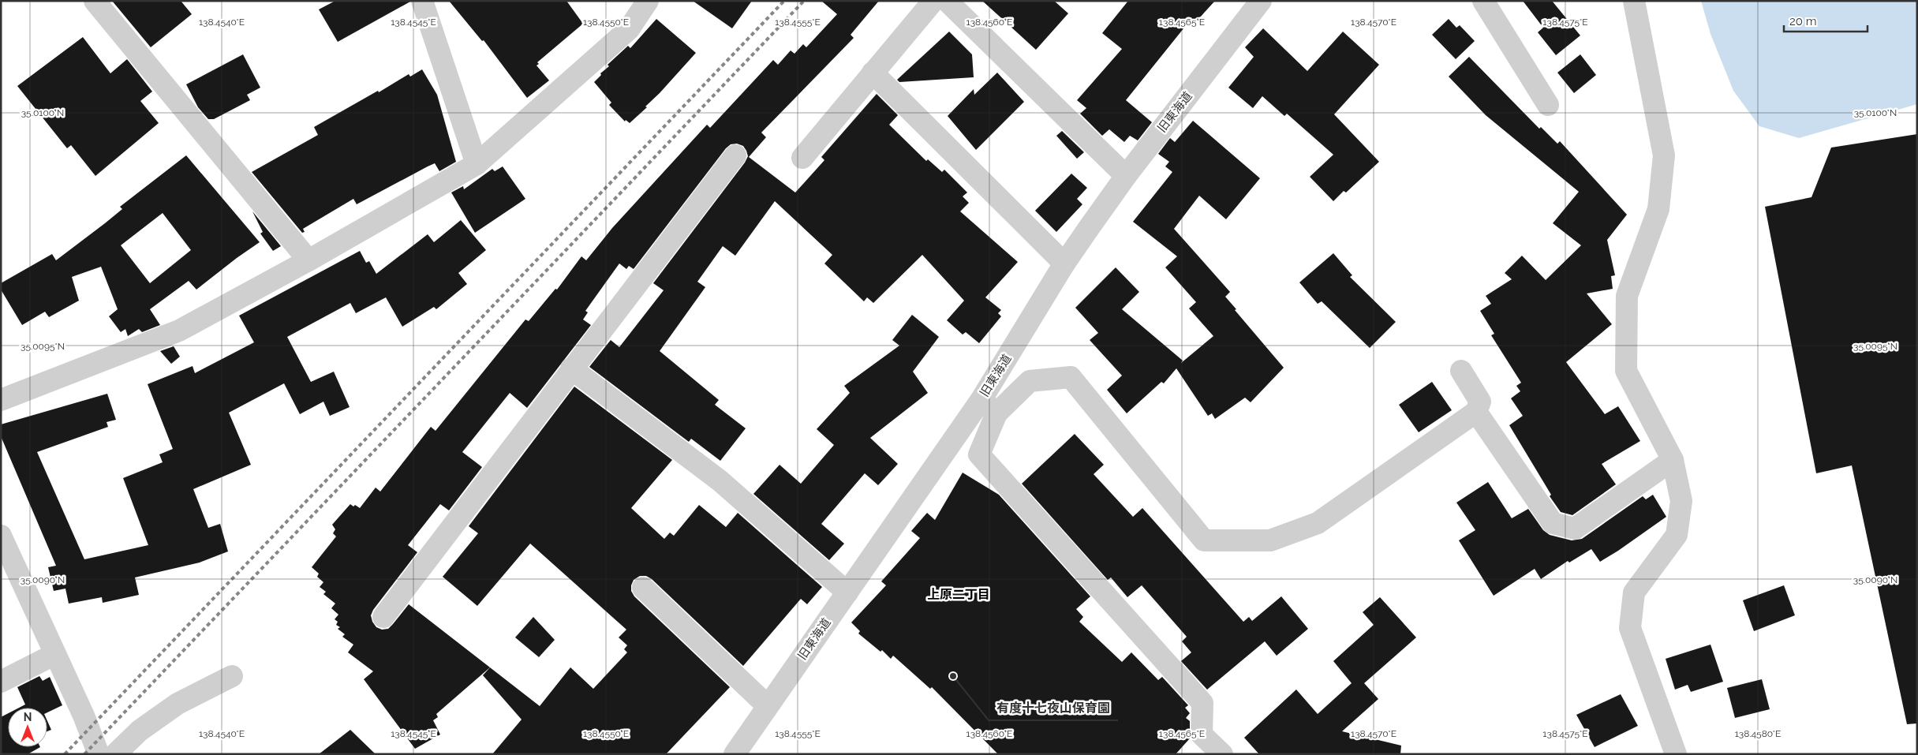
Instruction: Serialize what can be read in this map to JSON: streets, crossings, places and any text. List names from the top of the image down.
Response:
{
  "streets": {
    "street": ["旧東海道"]
  },
  "districts": ["上原二丁目"],
  "places": ["有度十七夜山保育園"],
  "scale_bar": "20 m",
  "north": "top",
  "coordinates": [
    "138.4540°E",
    "138.4545°E",
    "138.4550°E",
    "138.4555°E",
    "138.4560°E",
    "138.4565°E",
    "138.4570°E",
    "138.4575°E",
    "35.0100°N",
    "35.0095°N",
    "35.0090°N",
    "138.4580°E"
  ]
}
